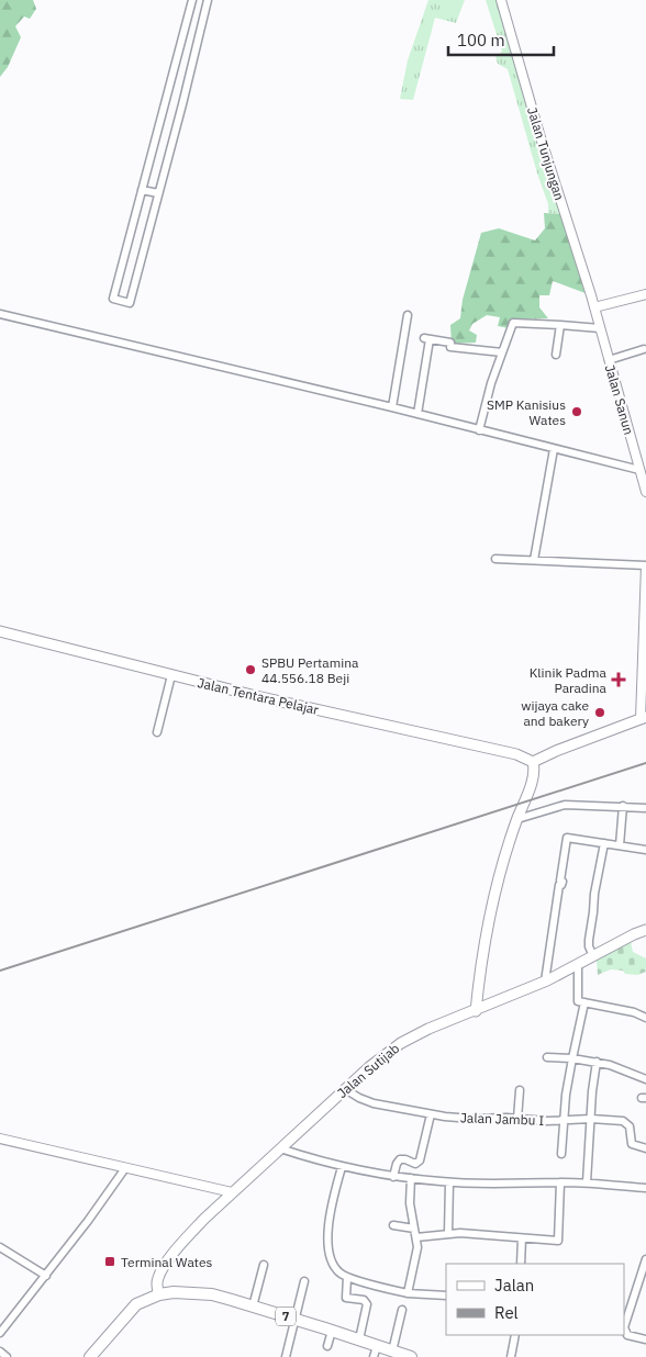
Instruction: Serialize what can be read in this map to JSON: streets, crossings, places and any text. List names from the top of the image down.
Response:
{
  "streets": {
    "highway": ["7"],
    "main road": ["Jalan Tentara Pelajar", "Jalan Sutijab"],
    "street": ["Jalan Tunjungan", "Jalan Sanun", "Jalan Jambu I"]
  },
  "crossings": [
    ["Jalan Tunjungan", "Jalan Sanun"],
    ["Jalan Sutijab", "Jalan Jambu I"],
    ["Jalan Sutijab", "7"]
  ],
  "places": {
    "other": ["SMP Kanisius Wates", "SPBU Pertamina 44.556.18 Beji", "wijaya cake and bakery"],
    "health": ["Klinik Padma Paradina"],
    "transit": ["Terminal Wates"]
  },
  "legend": ["Jalan", "Rel"],
  "scale_bar": "100 m"
}
